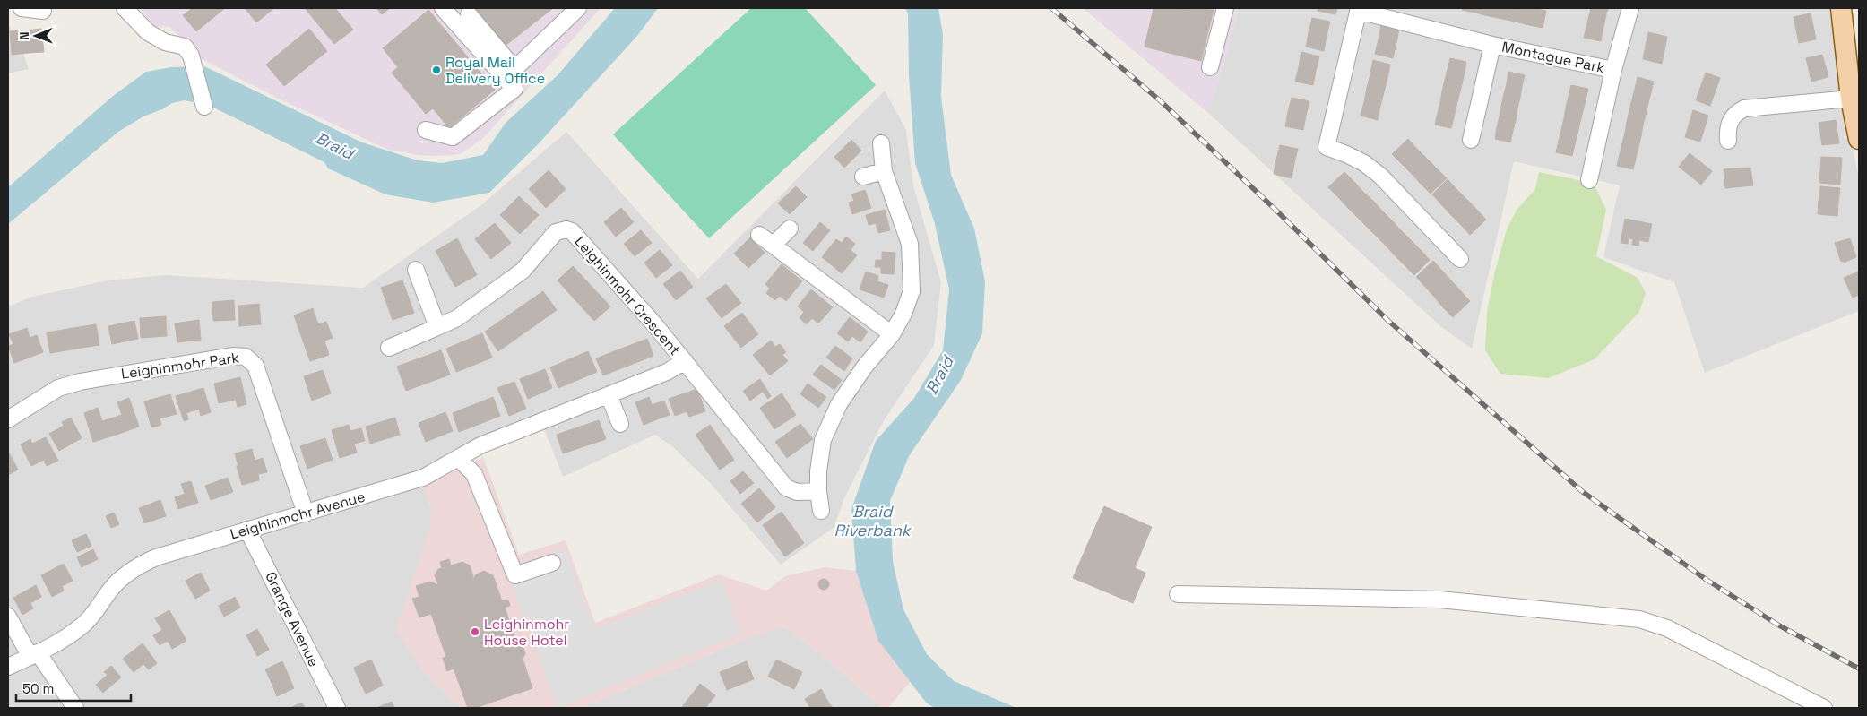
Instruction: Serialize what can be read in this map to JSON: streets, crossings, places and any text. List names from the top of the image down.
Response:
{
  "streets": {
    "street": [
      "Montague Park",
      "Leighinmohr Crescent",
      "Leighinmohr Park",
      "Leighinmohr Avenue",
      "Grange Avenue"
    ]
  },
  "crossings": [
    ["Leighinmohr Crescent", "Leighinmohr Avenue"],
    ["Leighinmohr Park", "Leighinmohr Avenue"],
    ["Leighinmohr Avenue", "Grange Avenue"]
  ],
  "water": ["Braid", "Braid Riverbank"],
  "places": ["Royal Mail Delivery Office", "Leighinmohr House Hotel"],
  "scale_bar": "50 m",
  "north": "left"
}
